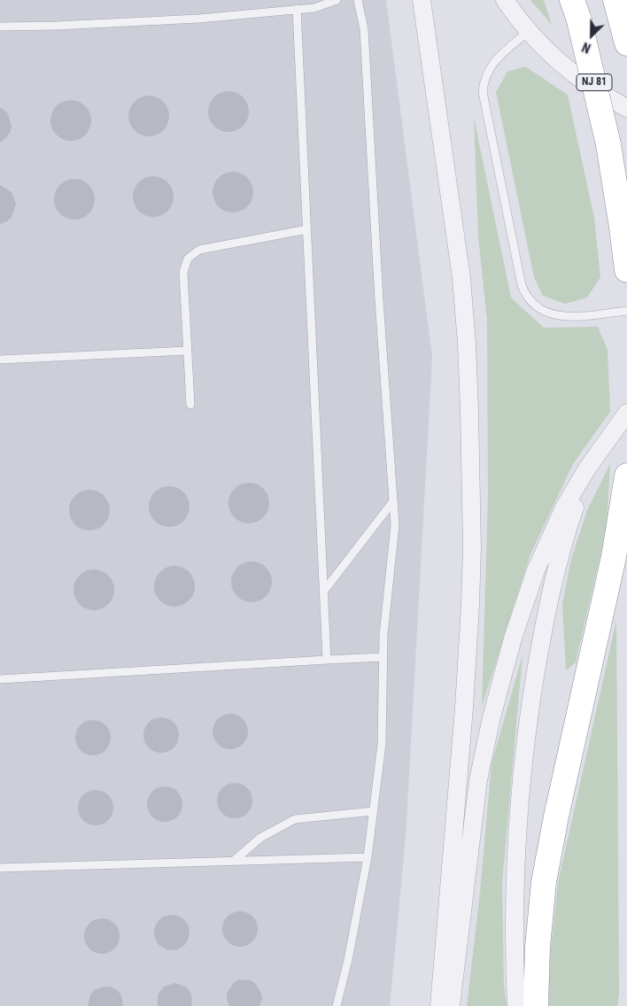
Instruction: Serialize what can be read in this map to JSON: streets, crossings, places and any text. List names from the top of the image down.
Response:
{
  "streets": {
    "highway": ["NJ 81"]
  },
  "north": "bottom left"
}
